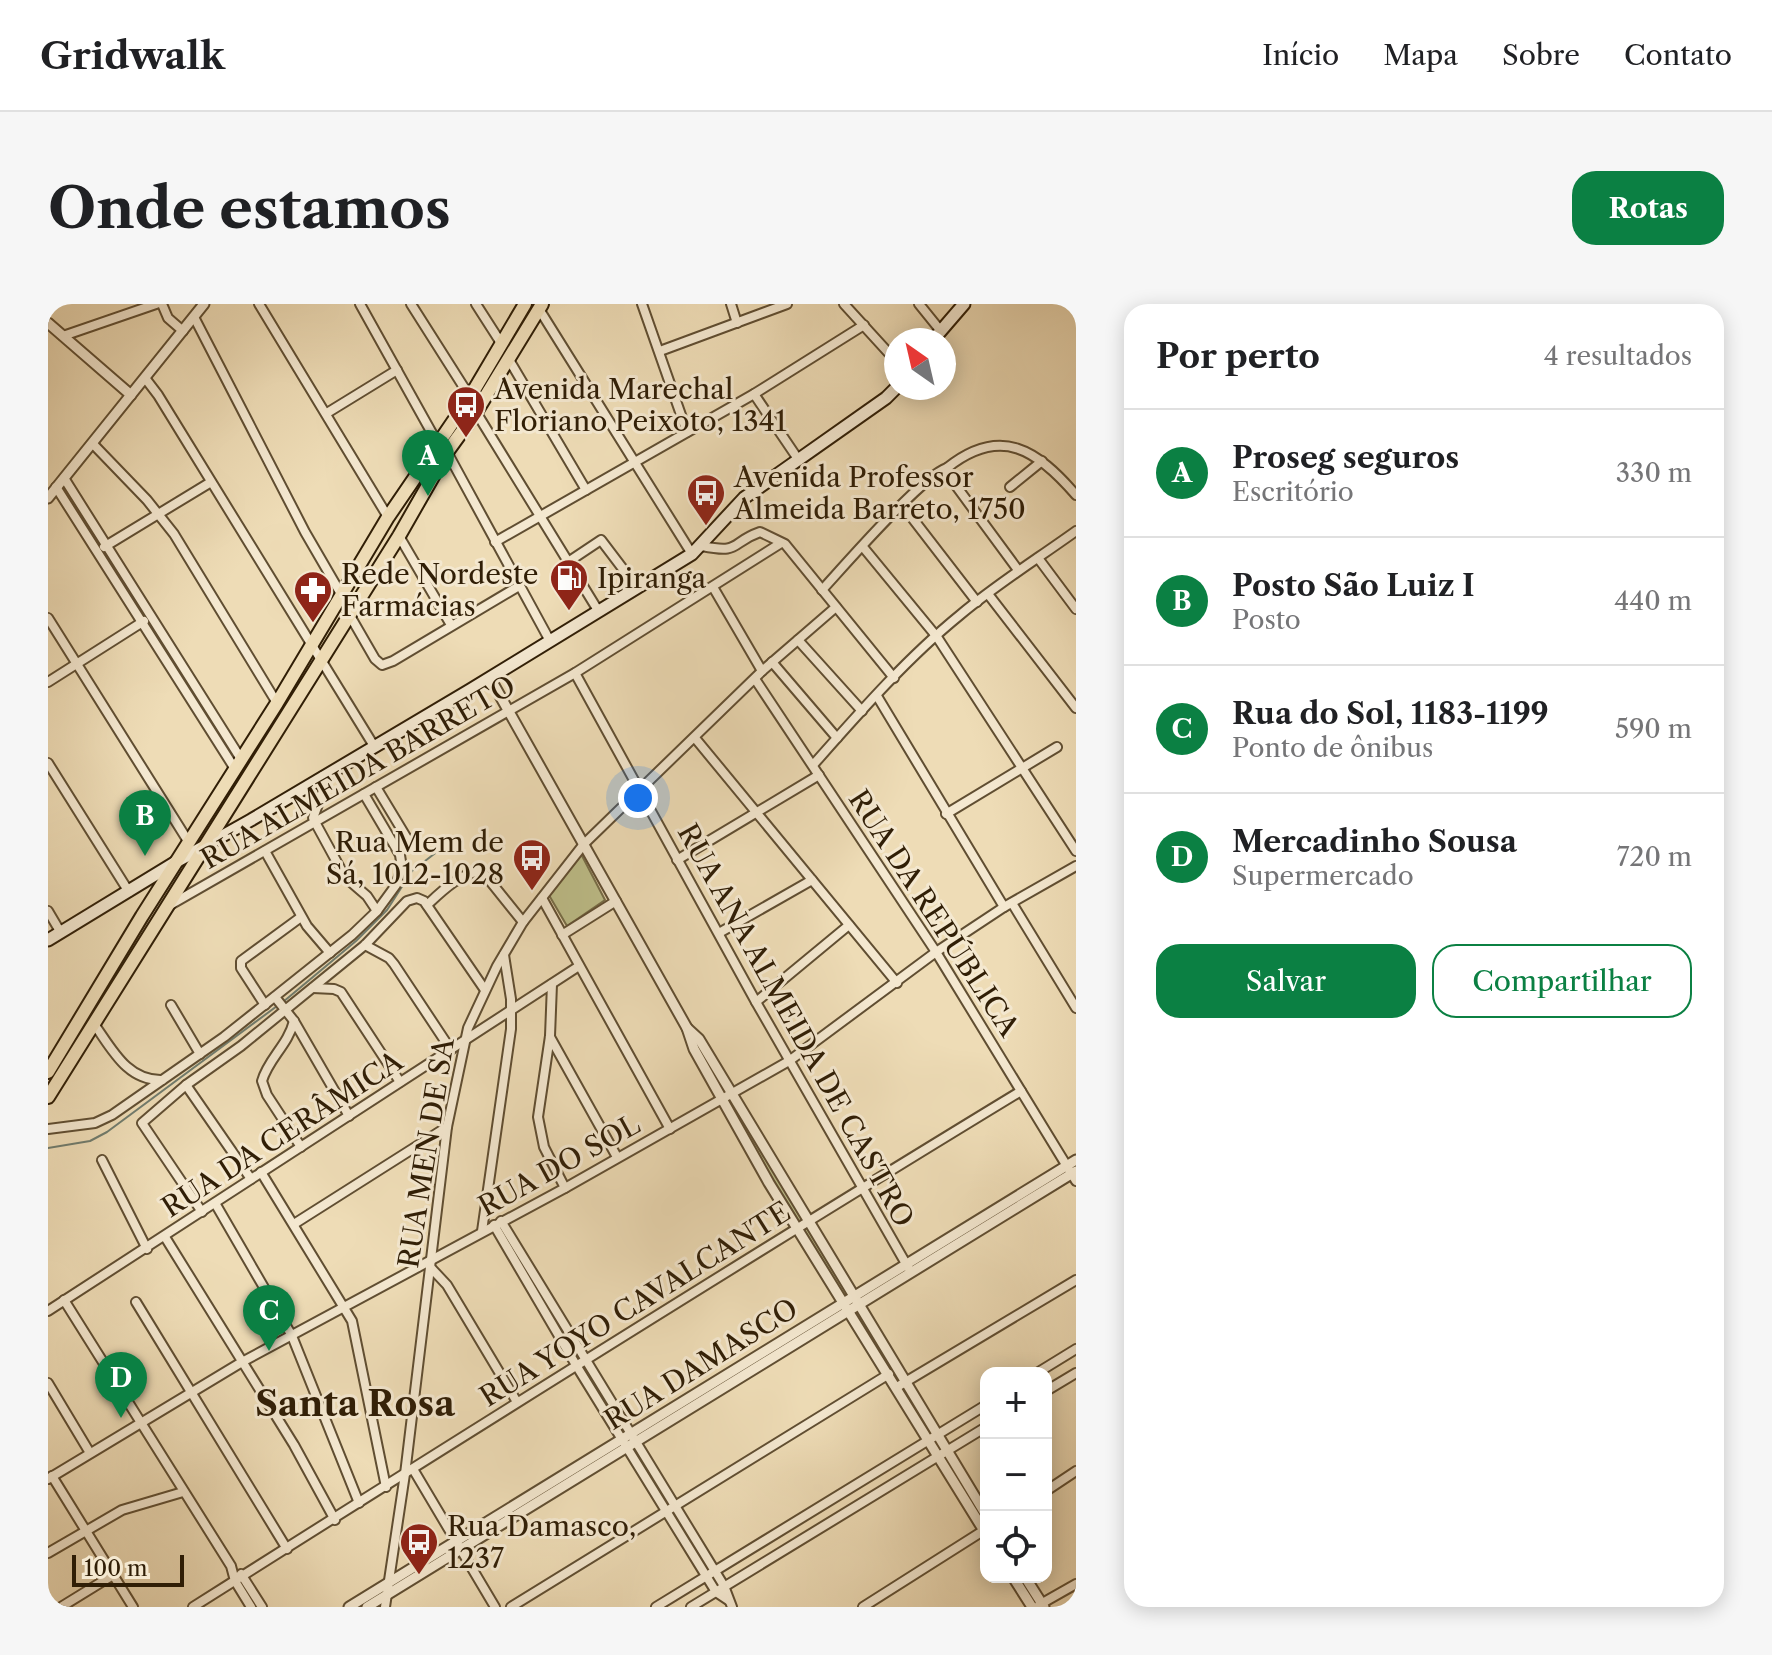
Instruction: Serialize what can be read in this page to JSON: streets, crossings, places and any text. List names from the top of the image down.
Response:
{
  "streets": {
    "street": [
      "RUA ALMEIDA BARRETO",
      "RUA DA REPÚBLICA",
      "RUA ANA ALMEIDA DE CASTRO",
      "RUA DA CERÂMICA",
      "RUA MEN DE SA",
      "RUA DO SOL",
      "RUA YOYO CAVALCANTE",
      "RUA DAMASCO"
    ]
  },
  "crossings": [
    ["RUA ALMEIDA BARRETO", "RUA ANA ALMEIDA DE CASTRO"],
    ["RUA DA REPÚBLICA", "RUA MEN DE SA"],
    ["RUA DA REPÚBLICA", "RUA DO SOL"],
    ["RUA DA REPÚBLICA", "RUA YOYO CAVALCANTE"],
    ["RUA DA REPÚBLICA", "RUA DAMASCO"],
    ["RUA ANA ALMEIDA DE CASTRO", "RUA MEN DE SA"],
    ["RUA ANA ALMEIDA DE CASTRO", "RUA DO SOL"],
    ["RUA ANA ALMEIDA DE CASTRO", "RUA YOYO CAVALCANTE"],
    ["RUA ANA ALMEIDA DE CASTRO", "RUA DAMASCO"],
    ["RUA DA CERÂMICA", "RUA MEN DE SA"],
    ["RUA MEN DE SA", "RUA DO SOL"],
    ["RUA MEN DE SA", "RUA YOYO CAVALCANTE"],
    ["RUA MEN DE SA", "RUA DAMASCO"]
  ],
  "districts": ["Santa Rosa"],
  "places": {
    "bus stop": [
      "Avenida Marechal Floriano Peixoto, 1341",
      "Avenida Professor Almeida Barreto, 1750",
      "Rua Mem de Sá, 1012-1028",
      "Rua Damasco, 1237"
    ],
    "fuel station": ["Ipiranga"],
    "pharmacy": ["Rede Nordeste Farmácias"]
  },
  "scale_bar": "100 m",
  "north": "top left",
  "page": {
    "header": "Gridwalk",
    "nav": [
      "Início",
      "Mapa",
      "Sobre",
      "Contato"
    ],
    "buttons": [
      "Rotas",
      ["Salvar", "Compartilhar"]
    ],
    "title": "Onde estamos",
    "heading": ["Por perto", "4 resultados"],
    "list": [
      {
        "mark": "A",
        "name": "Proseg seguros",
        "note": "Escritório",
        "value": "330 m"
      },
      {
        "mark": "B",
        "name": "Posto São Luiz I",
        "note": "Posto",
        "value": "440 m"
      },
      {
        "mark": "C",
        "name": "Rua do Sol, 1183-1199",
        "note": "Ponto de ônibus",
        "value": "590 m"
      },
      {
        "mark": "D",
        "name": "Mercadinho Sousa",
        "note": "Supermercado",
        "value": "720 m"
      }
    ],
    "pins": [
      "A",
      "B",
      "C",
      "D"
    ],
    "map_buttons": ["+", "−"],
    "scale": "100 m"
  }
}
